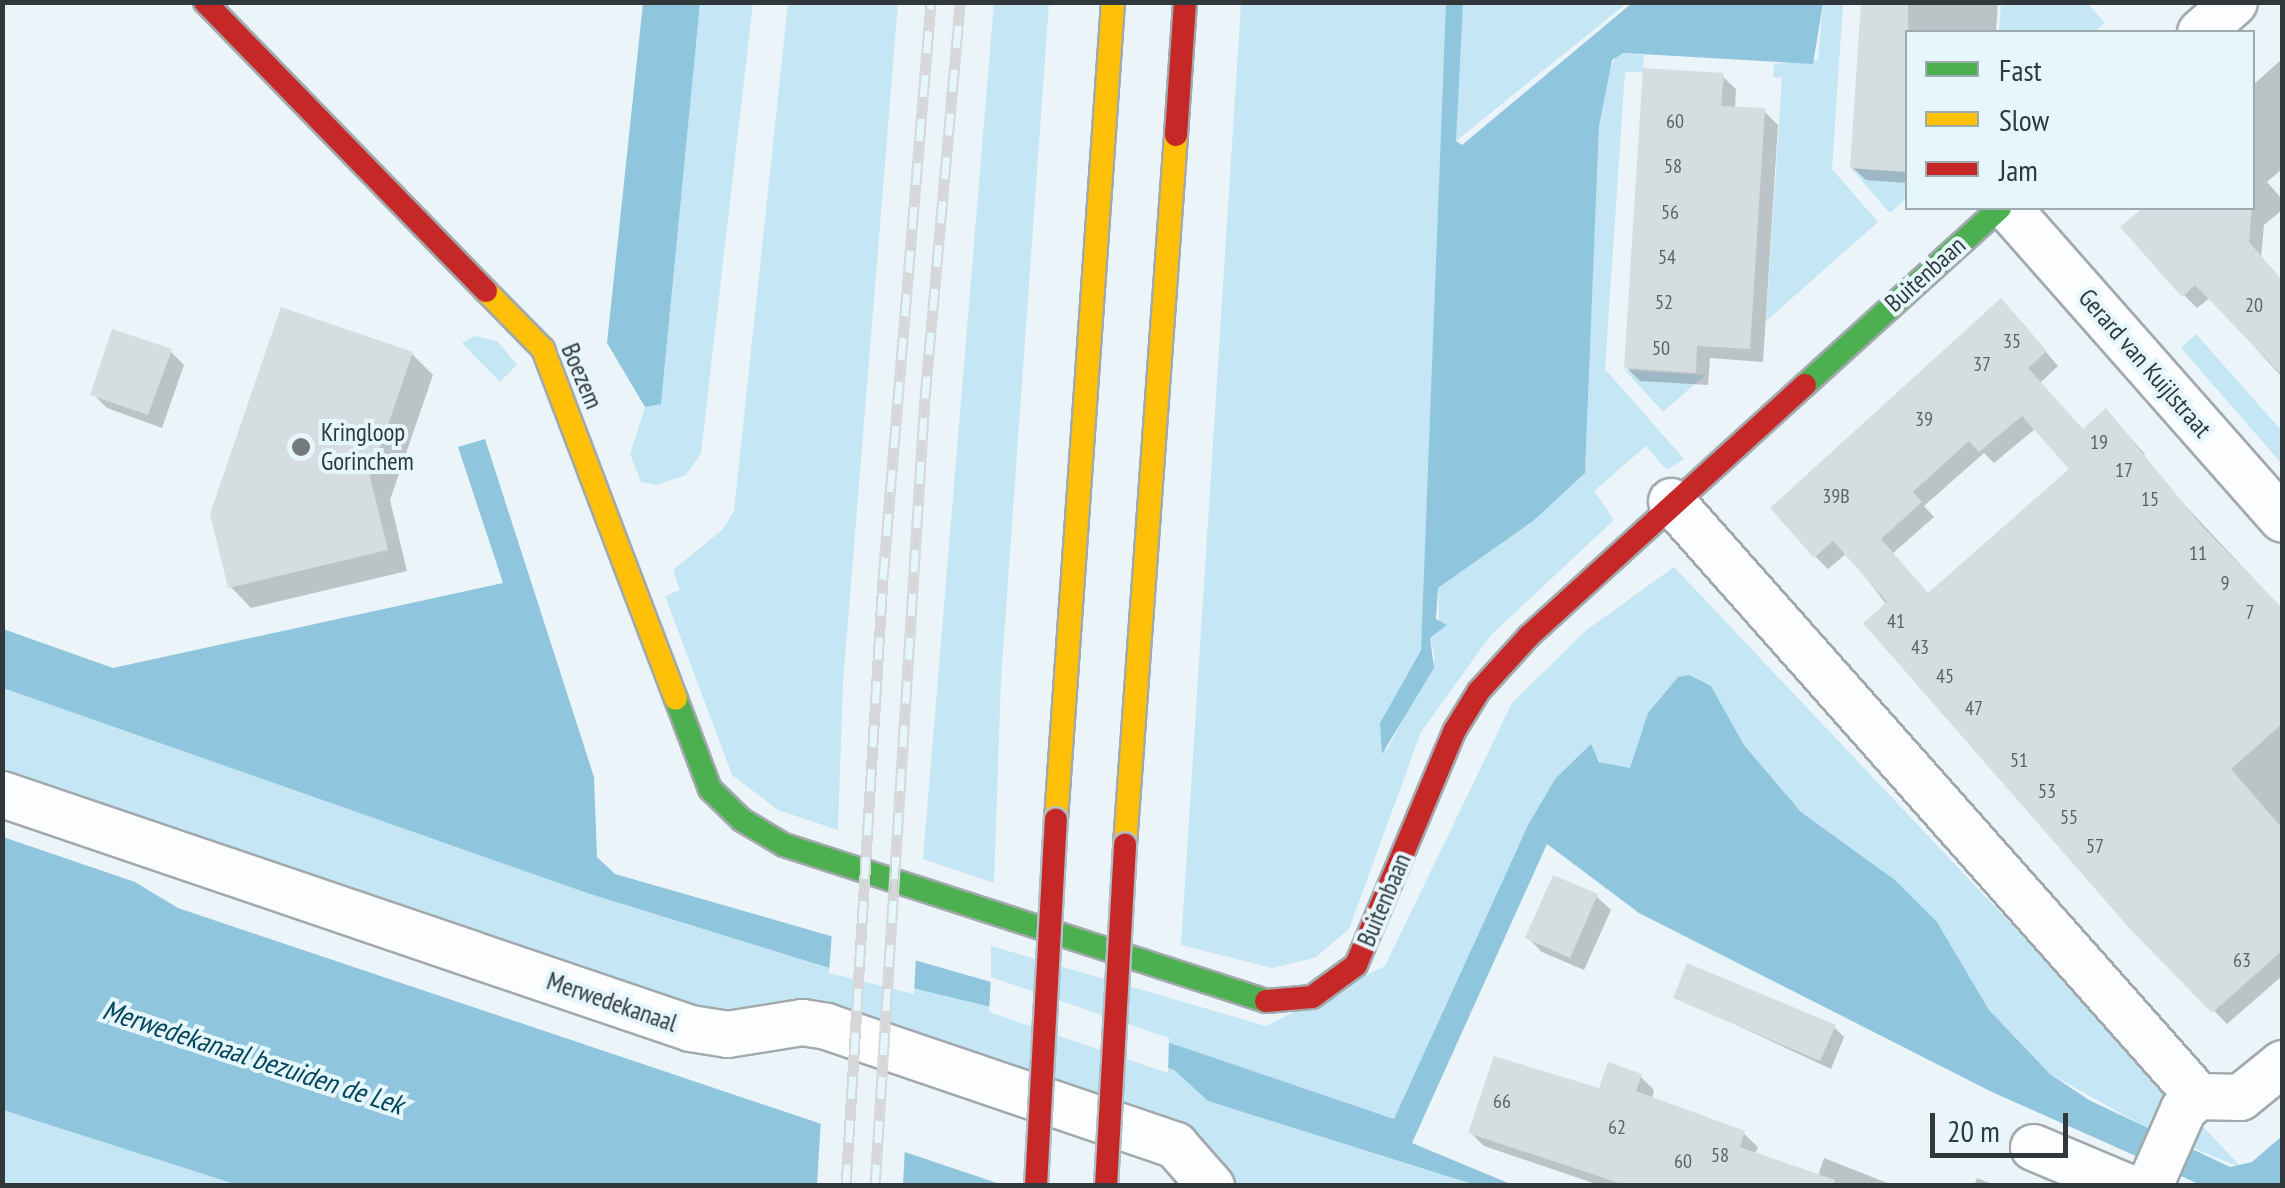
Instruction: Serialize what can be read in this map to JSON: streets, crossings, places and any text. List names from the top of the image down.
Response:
{
  "streets": {
    "main road": ["Buitenbaan", "Boezem"],
    "street": ["Gerard van Kuijlstraat", "Merwedekanaal"]
  },
  "crossings": [
    ["Buitenbaan", "Boezem"]
  ],
  "water": ["Merwedekanaal bezuiden de Lek"],
  "places": ["Kringloop Gorinchem"],
  "house_numbers": [
    "60",
    "58",
    "56",
    "54",
    "52",
    "20",
    "35",
    "50",
    "37",
    "39",
    "19",
    "17",
    "39B",
    "15",
    "11",
    "9",
    "7",
    "41",
    "43",
    "45",
    "47",
    "51",
    "53",
    "55",
    "57",
    "63",
    "66",
    "62",
    "58",
    "60"
  ],
  "legend": ["Fast", "Slow", "Jam"],
  "scale_bar": "20 m"
}
